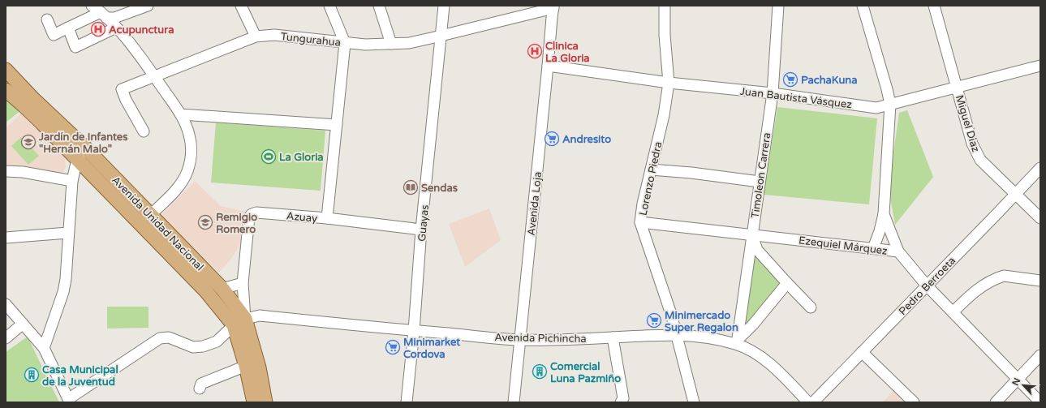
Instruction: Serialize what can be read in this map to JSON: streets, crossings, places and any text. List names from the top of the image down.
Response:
{
  "streets": {
    "main road": ["Avenida Unidad Nacional"],
    "street": [
      "Tungurahua",
      "Juan Bautista Vásquez",
      "Miguel Diaz",
      "Timoleon Carrera",
      "Lorenzo Piedra",
      "Avenida Loja",
      "Azuay",
      "Guayas",
      "Ezequiel Márquez",
      "Pedro Berroeta",
      "Avenida Pichincha"
    ]
  },
  "crossings": [
    ["Tungurahua", "Avenida Loja"],
    ["Tungurahua", "Guayas"],
    ["Juan Bautista Vásquez", "Miguel Diaz"],
    ["Juan Bautista Vásquez", "Timoleon Carrera"],
    ["Juan Bautista Vásquez", "Lorenzo Piedra"],
    ["Juan Bautista Vásquez", "Avenida Loja"],
    ["Miguel Diaz", "Pedro Berroeta"],
    ["Timoleon Carrera", "Ezequiel Márquez"],
    ["Timoleon Carrera", "Avenida Pichincha"],
    ["Lorenzo Piedra", "Ezequiel Márquez"],
    ["Lorenzo Piedra", "Avenida Pichincha"],
    ["Avenida Loja", "Avenida Pichincha"],
    ["Azuay", "Avenida Unidad Nacional"],
    ["Azuay", "Guayas"],
    ["Azuay", "Avenida Pichincha"],
    ["Avenida Unidad Nacional", "Avenida Pichincha"],
    ["Guayas", "Avenida Pichincha"],
    ["Ezequiel Márquez", "Pedro Berroeta"]
  ],
  "places": {
    "hospital": ["Acupunctura", "Clinica La Gloria"],
    "supermarket": [
      "PachaKuna",
      "Andresito",
      "Minimercado Super Regalon",
      "Minimarket Cordova"
    ],
    "school or university": ["Jardín de Infantes \"Hernán Malo\"", "Remigio Romero"],
    "sports": ["La Gloria"],
    "library": ["Sendas"],
    "building": ["Comercial Luna Pazmiño", "Casa Municipal de la Juventud"]
  },
  "north": "top left"
}
